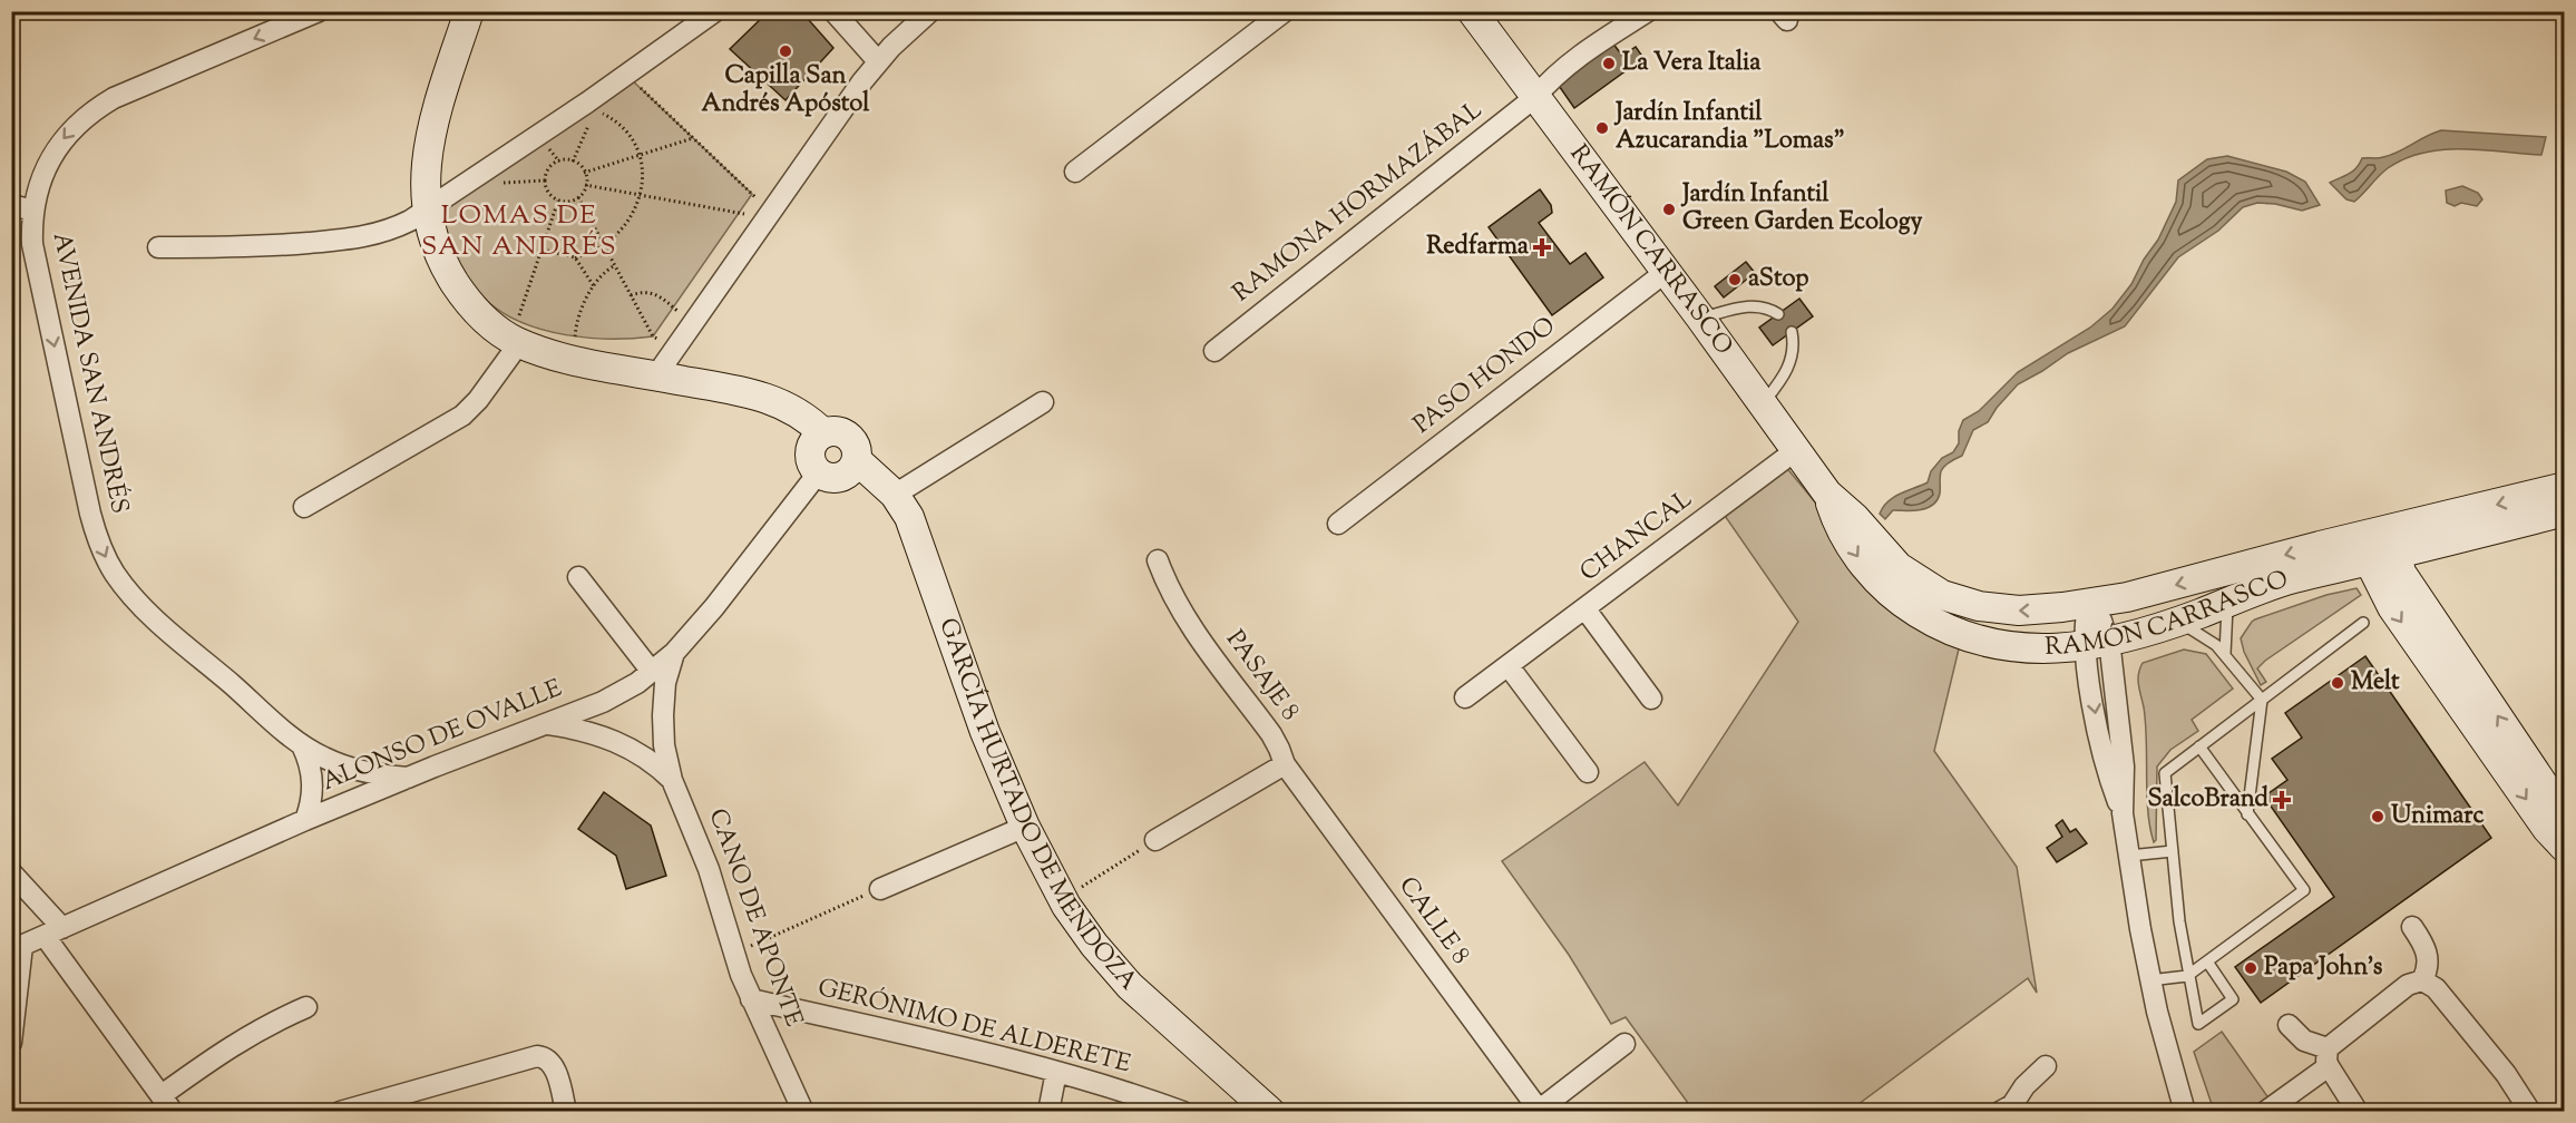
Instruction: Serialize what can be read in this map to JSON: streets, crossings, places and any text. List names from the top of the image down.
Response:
{
  "streets": {
    "street": [
      "RAMONA HORMAZÁBAL",
      "RAMÓN CARRASCO",
      "AVENIDA SAN ANDRÉS",
      "PASO HONDO",
      "CHANCAL",
      "PASAJE 8",
      "ALONSO DE OVALLE",
      "GARCÍA HURTADO DE MENDOZA",
      "CANO DE APONTE",
      "CALLE 8",
      "GERÓNIMO DE ALDERETE"
    ]
  },
  "crossings": [
    ["RAMONA HORMAZÁBAL", "RAMÓN CARRASCO"],
    ["RAMÓN CARRASCO", "PASO HONDO"],
    ["RAMÓN CARRASCO", "CHANCAL"],
    ["AVENIDA SAN ANDRÉS", "ALONSO DE OVALLE"],
    ["PASAJE 8", "CALLE 8"],
    ["ALONSO DE OVALLE", "GARCÍA HURTADO DE MENDOZA"],
    ["ALONSO DE OVALLE", "CANO DE APONTE"],
    ["CANO DE APONTE", "GERÓNIMO DE ALDERETE"]
  ],
  "districts": ["LOMAS DE SAN ANDRÉS"],
  "places": {
    "other": [
      "Capilla San Andrés Apóstol",
      "La Vera Italia",
      "Jardín Infantil Azucarandia \"Lomas\"",
      "Jardín Infantil Green Garden Ecology",
      "aStop",
      "Melt",
      "Unimarc",
      "Papa John's"
    ],
    "health": ["Redfarma", "SalcoBrand"]
  }
}
